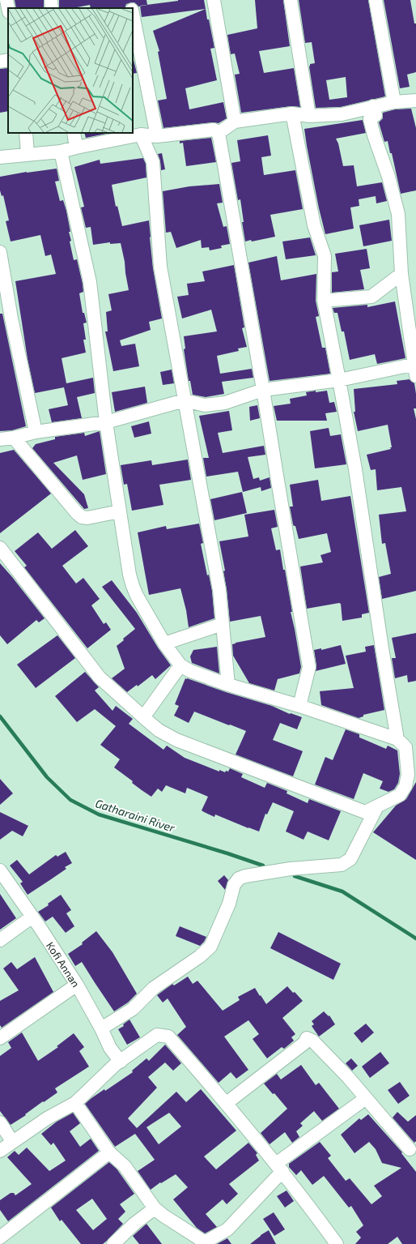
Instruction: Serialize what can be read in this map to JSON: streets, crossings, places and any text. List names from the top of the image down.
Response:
{
  "streets": {
    "street": ["Kofi Annan"]
  },
  "water": ["Gatharaini River"]
}
